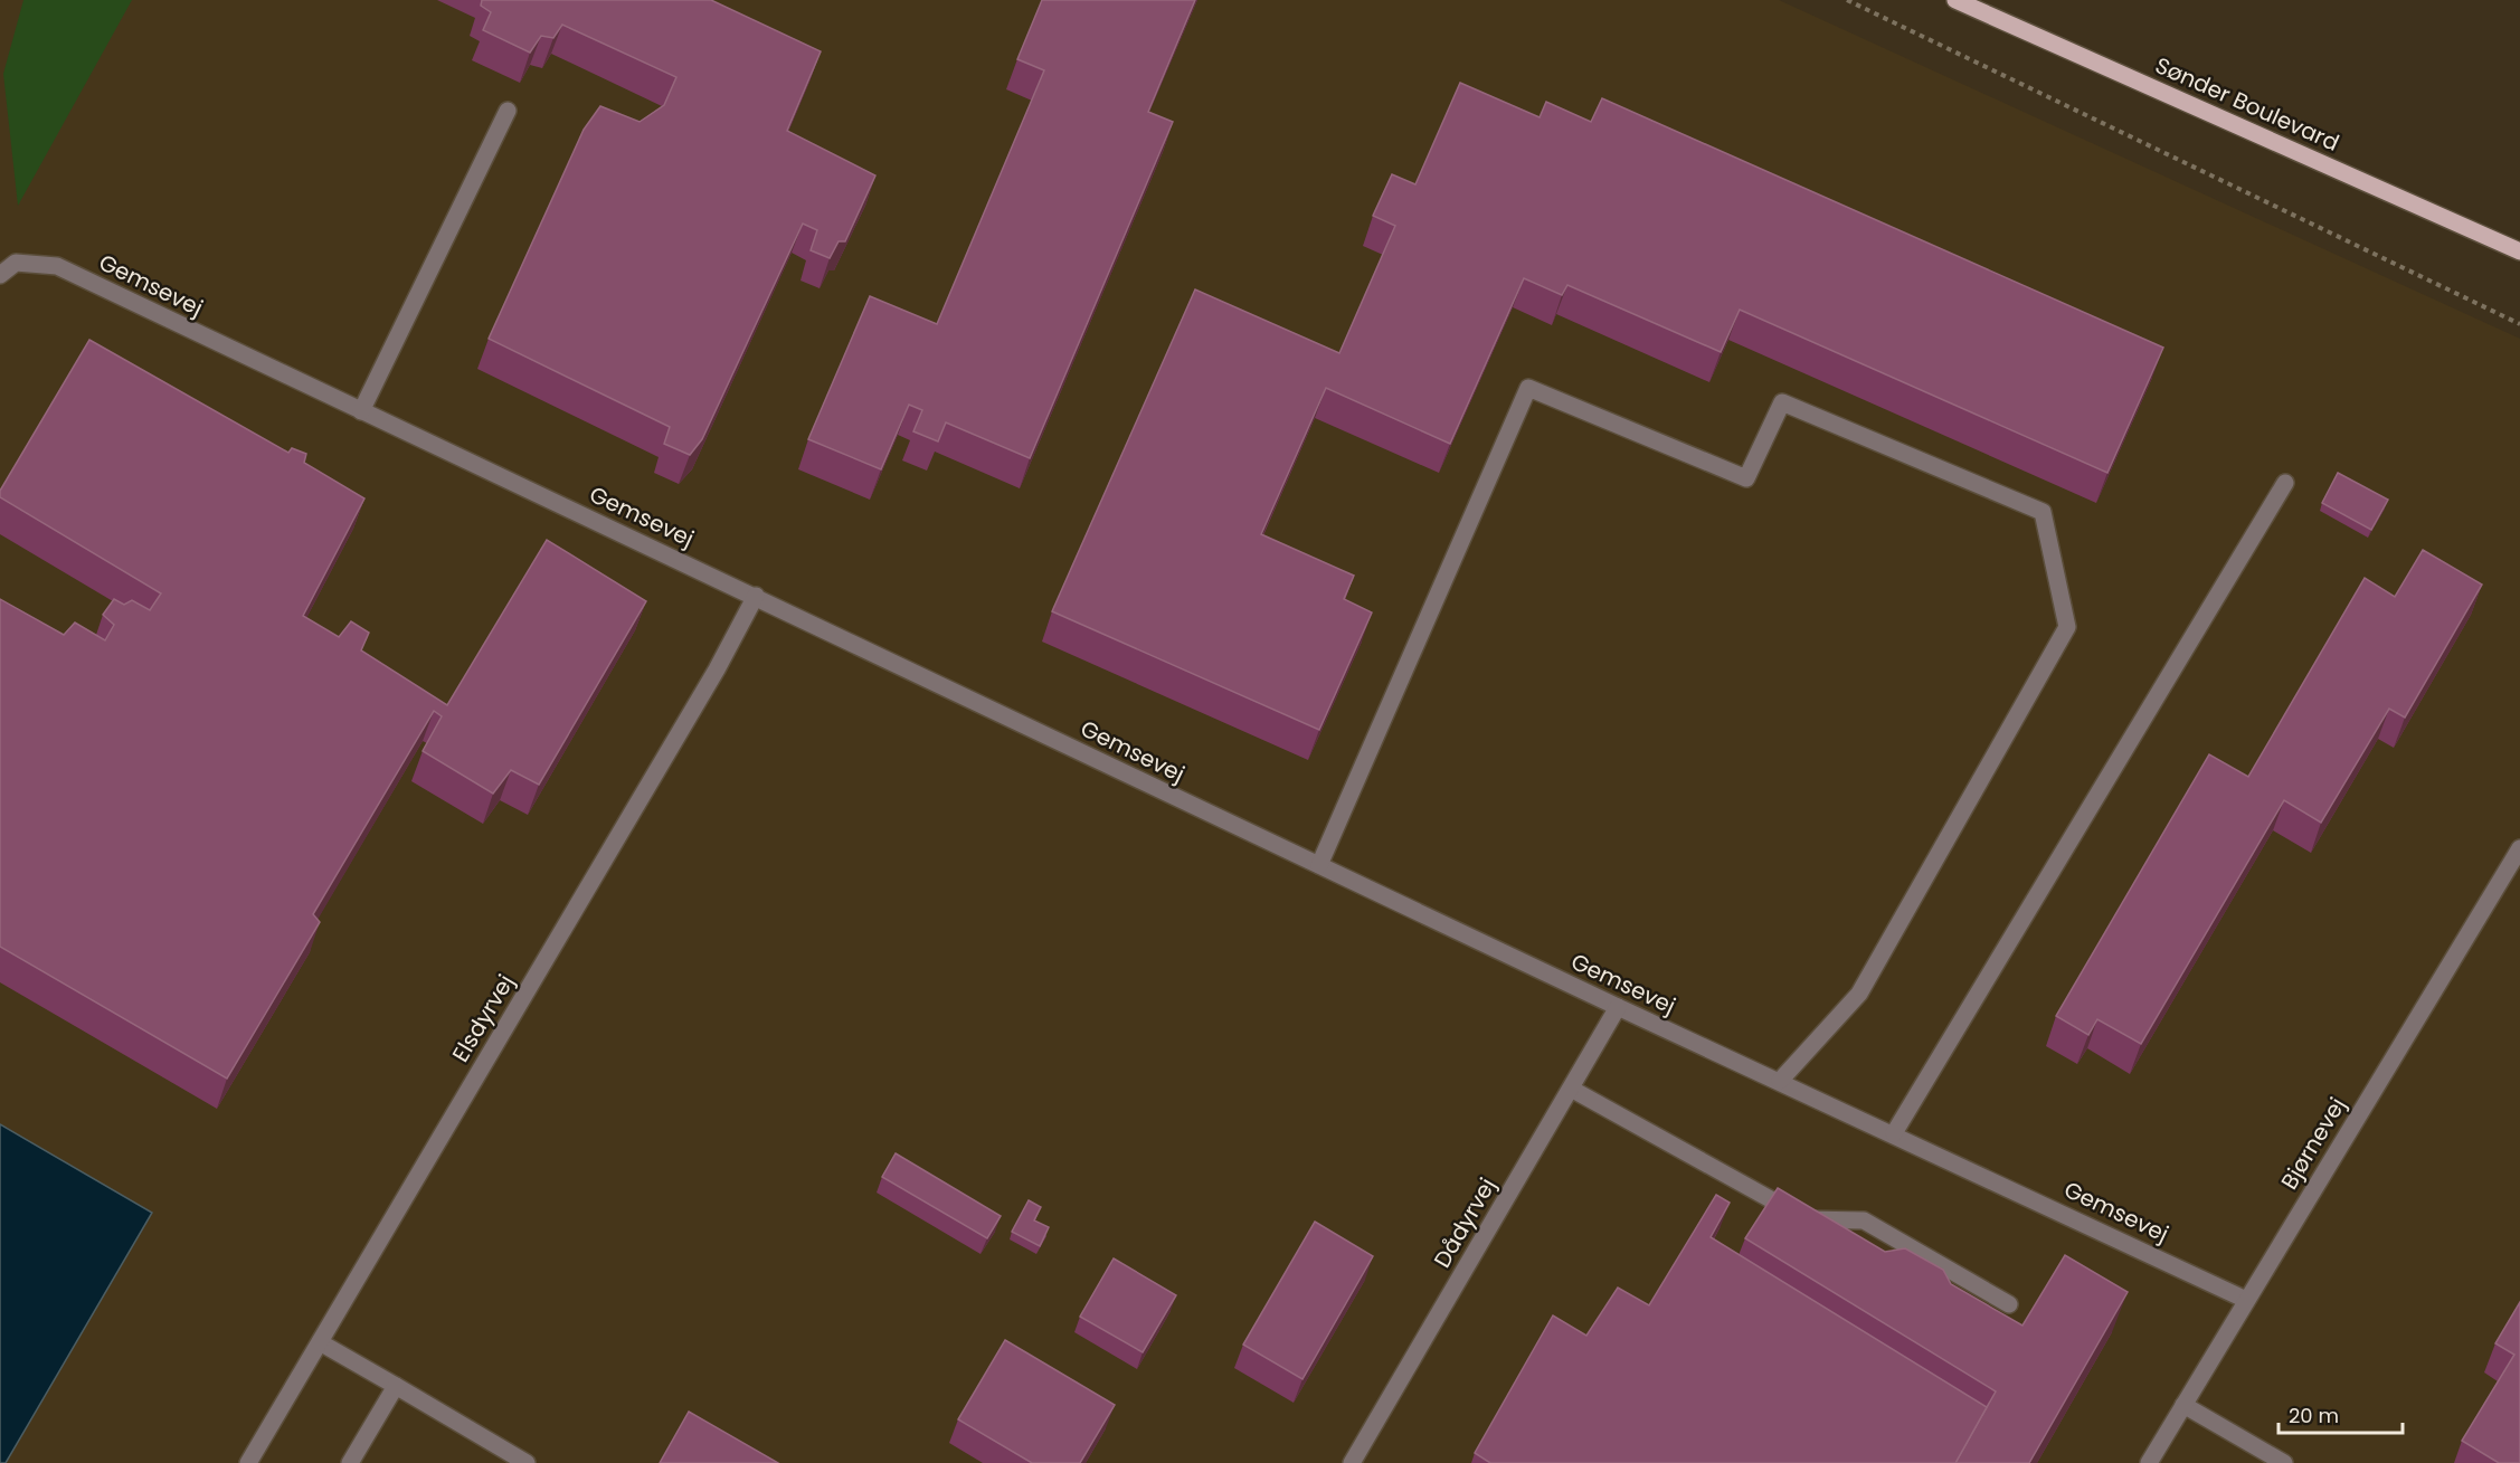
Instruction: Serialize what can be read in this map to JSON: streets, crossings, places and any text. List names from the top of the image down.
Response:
{
  "streets": {
    "main road": ["Sønder Boulevard"],
    "street": [
      "Gemsevej",
      "Elsdyrvej",
      "Bjørnevej",
      "Dådyrvej"
    ]
  },
  "crossings": [
    ["Gemsevej", "Elsdyrvej"],
    ["Gemsevej", "Bjørnevej"],
    ["Gemsevej", "Dådyrvej"]
  ],
  "scale_bar": "20 m"
}
